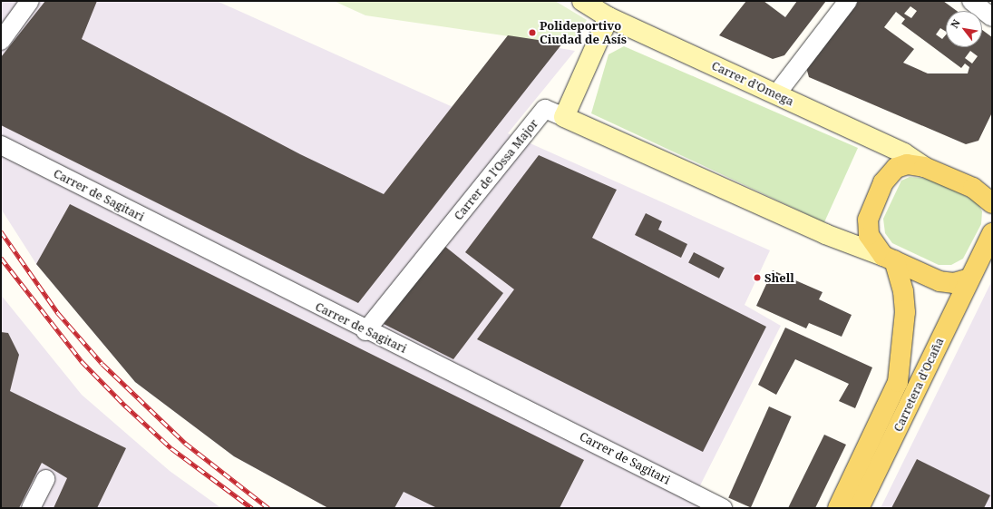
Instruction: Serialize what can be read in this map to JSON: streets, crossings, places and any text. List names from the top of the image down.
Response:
{
  "streets": {
    "main road": ["Carrer d'Omega", "Carretera d'Ocaña"],
    "street": ["Carrer de l'Ossa Major", "Carrer de Sagitari"]
  },
  "crossings": [
    ["Carrer d'Omega", "Carretera d'Ocaña"],
    ["Carrer de l'Ossa Major", "Carrer de Sagitari"]
  ],
  "places": ["Polideportivo Ciudad de Asís", "Shell"],
  "north": "top left"
}
